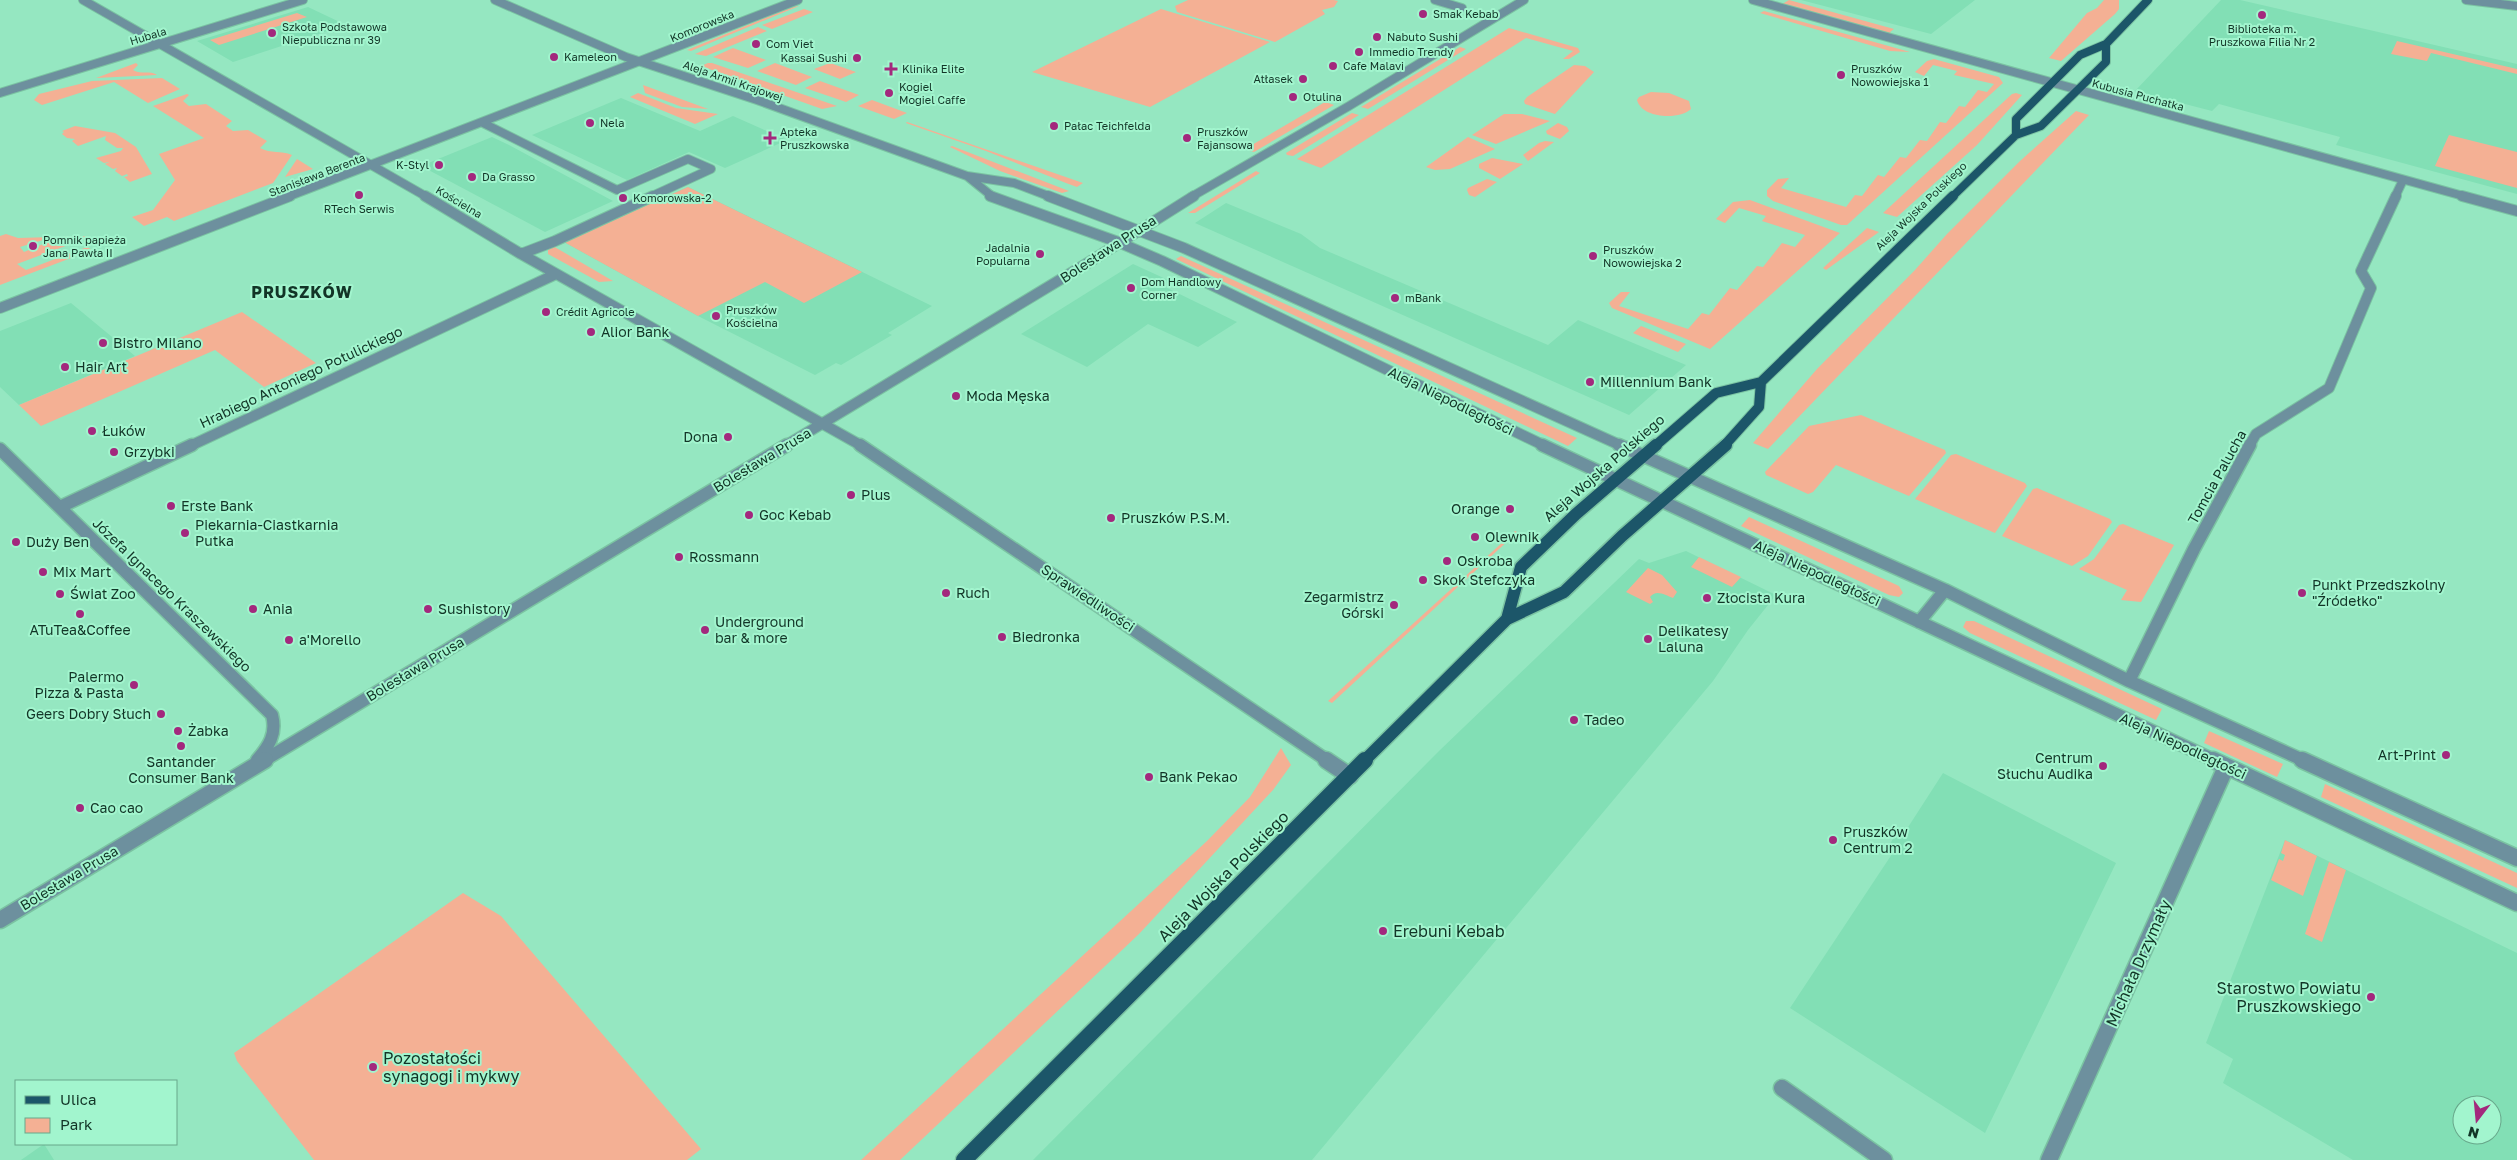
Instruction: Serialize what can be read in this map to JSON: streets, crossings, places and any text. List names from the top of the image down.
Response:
{
  "streets": {
    "main road": ["Aleja Wojska Polskiego"],
    "street": [
      "Komorowska",
      "Hubala",
      "Aleja Armii Krajowej",
      "Kubusia Puchatka",
      "Stanisława Berenta",
      "Kościelna",
      "Bolesława Prusa",
      "Hrabiego Antoniego Potulickiego",
      "Aleja Niepodległości",
      "Tomcia Palucha",
      "Józefa Ignacego Kraszewskiego",
      "Sprawiedliwości",
      "Michała Drzymały"
    ]
  },
  "crossings": [
    ["Komorowska", "Aleja Armii Krajowej"],
    ["Komorowska", "Stanisława Berenta"],
    ["Hubala", "Kościelna"],
    ["Aleja Armii Krajowej", "Stanisława Berenta"],
    ["Aleja Armii Krajowej", "Bolesława Prusa"],
    ["Aleja Armii Krajowej", "Aleja Niepodległości"],
    ["Kubusia Puchatka", "Aleja Wojska Polskiego"],
    ["Kubusia Puchatka", "Tomcia Palucha"],
    ["Stanisława Berenta", "Kościelna"],
    ["Kościelna", "Bolesława Prusa"],
    ["Kościelna", "Hrabiego Antoniego Potulickiego"],
    ["Kościelna", "Sprawiedliwości"],
    ["Aleja Wojska Polskiego", "Aleja Niepodległości"],
    ["Aleja Wojska Polskiego", "Sprawiedliwości"],
    ["Bolesława Prusa", "Aleja Niepodległości"],
    ["Bolesława Prusa", "Józefa Ignacego Kraszewskiego"],
    ["Bolesława Prusa", "Sprawiedliwości"],
    ["Hrabiego Antoniego Potulickiego", "Józefa Ignacego Kraszewskiego"],
    ["Aleja Niepodległości", "Tomcia Palucha"],
    ["Aleja Niepodległości", "Michała Drzymały"]
  ],
  "districts": ["PRUSZKÓW"],
  "places": {
    "other": [
      "Smak Kebab",
      "Biblioteka m. Pruszkowa Filia Nr 2",
      "Szkoła Podstawowa Niepubliczna nr 39",
      "Nabuto Sushi",
      "Com Viet",
      "Immedio Trendy",
      "Kameleon",
      "Kassai Sushi",
      "Cafe Malavi",
      "Pruszków Nowowiejska 1",
      "Atłasek",
      "Kogiel Mogiel Caffe",
      "Otulina",
      "Nela",
      "Pałac Teichfelda",
      "Pruszków Fajansowa",
      "K-Styl",
      "Da Grasso",
      "RTech Serwis",
      "Komorowska-2",
      "Pomnik papieża Jana Pawła II",
      "Jadalnia Popularna",
      "Pruszków Nowowiejska 2",
      "Dom Handlowy Corner",
      "mBank",
      "Crédit Agricole",
      "Pruszków Kościelna",
      "Alior Bank",
      "Bistro Milano",
      "Hair Art",
      "Millennium Bank",
      "Moda Męska",
      "Łuków",
      "Dona",
      "Grzybki",
      "Plus",
      "Erste Bank",
      "Orange",
      "Goc Kebab",
      "Pruszków P.S.M.",
      "Piekarnia-Ciastkarnia Putka",
      "Olewnik",
      "Duży Ben",
      "Rossmann",
      "Oskroba",
      "Mix Mart",
      "Skok Stefczyka",
      "Ruch",
      "Punkt Przedszkolny \"Źródełko\"",
      "Świat Zoo",
      "Złocista Kura",
      "Zegarmistrz Górski",
      "Ania",
      "Sushistory",
      "ATuTea&Coffee",
      "Underground bar & more",
      "Biedronka",
      "Delikatesy Laluna",
      "a'Morello",
      "Palermo Pizza & Pasta",
      "Geers Dobry Słuch",
      "Tadeo",
      "Żabka",
      "Santander Consumer Bank",
      "Art-Print",
      "Centrum Słuchu Audika",
      "Bank Pekao",
      "Cao cao",
      "Pruszków Centrum 2",
      "Erebuni Kebab",
      "Starostwo Powiatu Pruszkowskiego",
      "Pozostałości synagogi i mykwy"
    ],
    "health": ["Klinika Elite", "Apteka Pruszkowska"]
  },
  "legend": ["Ulica", "Park"],
  "north": "bottom"
}
